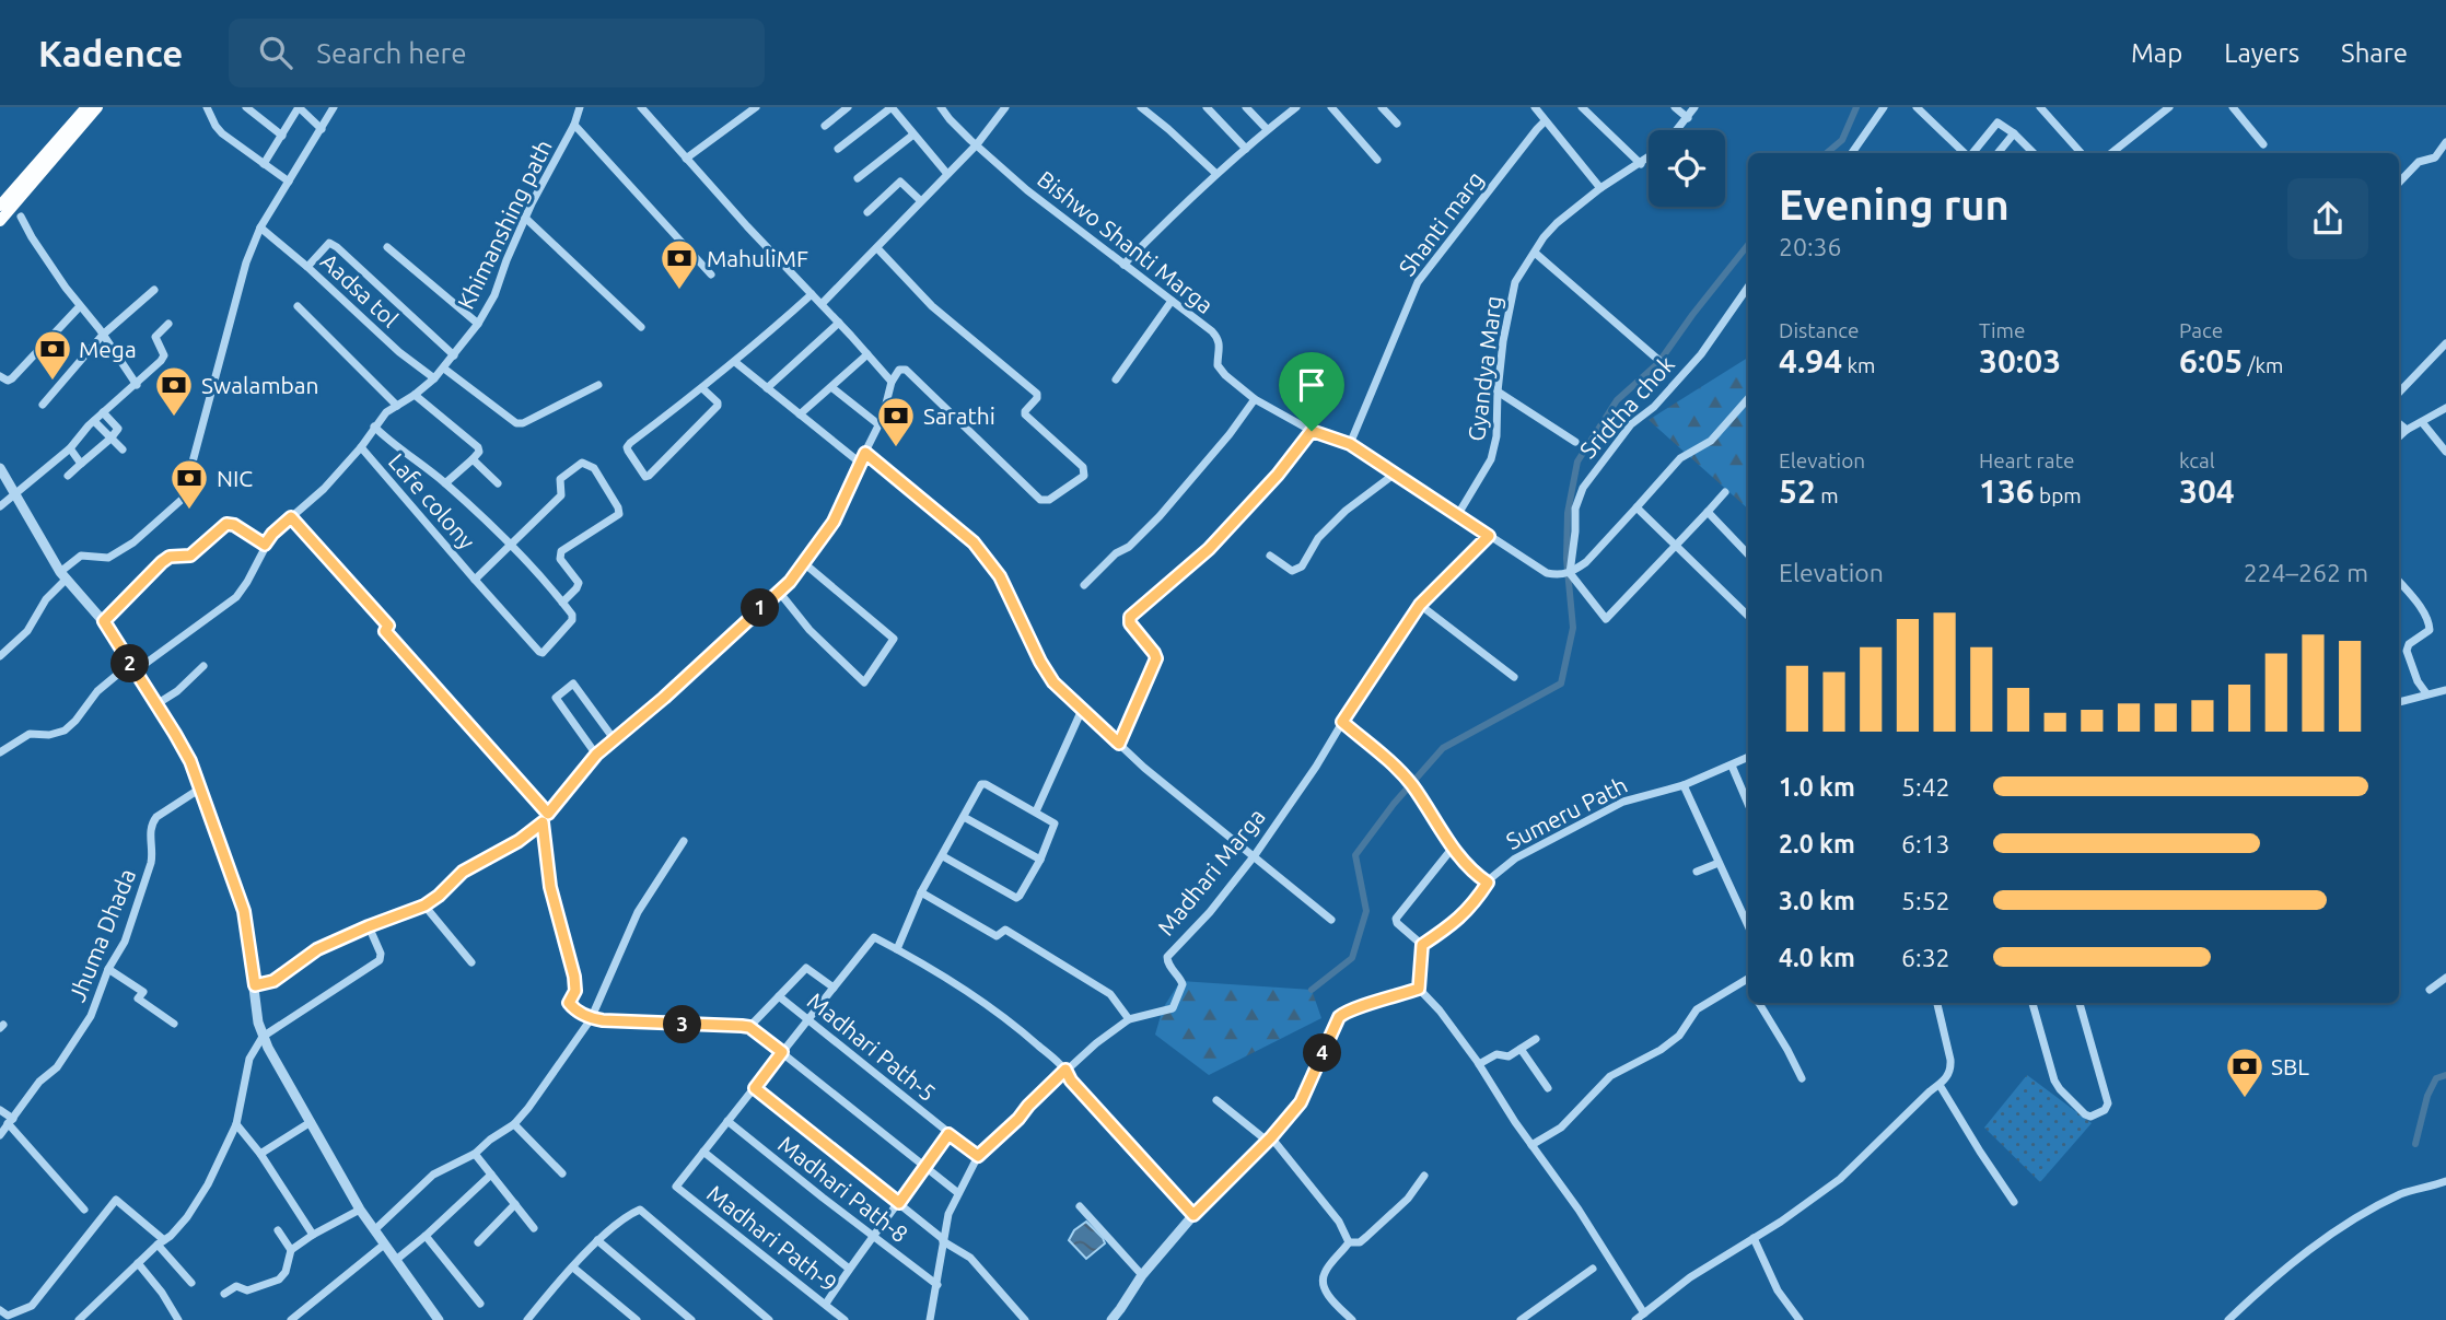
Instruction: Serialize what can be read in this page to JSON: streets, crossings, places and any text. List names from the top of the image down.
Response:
{
  "streets": {
    "street": [
      "Shanti marg",
      "Khimanshing path",
      "Bishwo Shanti Marga",
      "Aadsa tol",
      "Gyandya Marg",
      "Sridtha chok",
      "Lafe colony",
      "Sumeru Path",
      "Madhari Marga",
      "Jhuma Dhada",
      "Madhari Path-5",
      "Madhari Path-8",
      "Madhari Path-9"
    ]
  },
  "crossings": [
    ["Shanti marg", "Bishwo Shanti Marga"],
    ["Khimanshing path", "Aadsa tol"],
    ["Khimanshing path", "Lafe colony"],
    ["Bishwo Shanti Marga", "Gyandya Marg"],
    ["Bishwo Shanti Marga", "Sridtha chok"],
    ["Bishwo Shanti Marga", "Madhari Marga"],
    ["Madhari Marga", "Madhari Path-5"],
    ["Madhari Marga", "Madhari Path-8"]
  ],
  "places": {
    "bank": [
      "MahuliMF",
      "Mega",
      "Swalamban",
      "Sarathi",
      "NIC",
      "SBL"
    ]
  },
  "page": {
    "header": "Kadence",
    "search": "Search here",
    "nav": ["Map", "Layers", "Share"],
    "heading": ["Evening run", "20:36"],
    "stats": [
      ["Distance", "4.94 km"],
      ["Time", "30:03"],
      ["Pace", "6:05 /km"],
      ["Elevation", "52 m"],
      ["Heart rate", "136 bpm"],
      ["kcal", "304"]
    ],
    "chart": ["Elevation", "224–262 m"],
    "pins": [
      "1",
      "2",
      "3",
      "4"
    ],
    "list": [
      {
        "name": "1.0 km",
        "note": "5:42"
      },
      {
        "name": "2.0 km",
        "note": "6:13"
      },
      {
        "name": "3.0 km",
        "note": "5:52"
      },
      {
        "name": "4.0 km",
        "note": "6:32"
      }
    ]
  }
}
